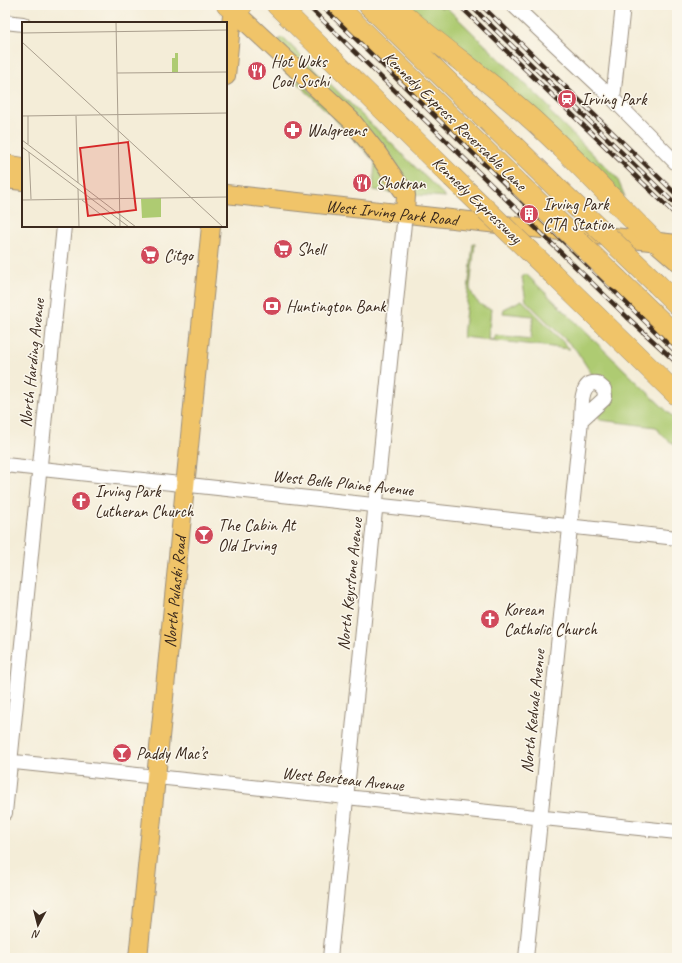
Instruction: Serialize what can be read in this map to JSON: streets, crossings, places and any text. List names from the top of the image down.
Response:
{
  "streets": {
    "highway": ["Kennedy Express Reversable Lane", "Kennedy Expressway"],
    "main road": ["West Irving Park Road", "North Pulaski Road"],
    "street": [
      "North Harding Avenue",
      "West Belle Plaine Avenue",
      "North Keystone Avenue",
      "North Kedvale Avenue",
      "West Berteau Avenue"
    ]
  },
  "crossings": [
    ["West Irving Park Road", "North Keystone Avenue"],
    ["North Harding Avenue", "West Belle Plaine Avenue"],
    ["North Harding Avenue", "West Berteau Avenue"],
    ["West Belle Plaine Avenue", "North Keystone Avenue"],
    ["West Belle Plaine Avenue", "North Pulaski Road"],
    ["West Belle Plaine Avenue", "North Kedvale Avenue"],
    ["North Keystone Avenue", "West Berteau Avenue"],
    ["North Pulaski Road", "West Berteau Avenue"],
    ["North Kedvale Avenue", "West Berteau Avenue"]
  ],
  "places": {
    "restaurant": ["Hot Woks Cool Sushi", "Shokran"],
    "station": ["Irving Park"],
    "pharmacy": ["Walgreens"],
    "building": ["Irving Park CTA Station"],
    "supermarket": ["Shell", "Citgo"],
    "bank": ["Huntington Bank"],
    "church": ["Irving Park Lutheran Church", "Korean Catholic Church"],
    "bar": ["The Cabin At Old Irving", "Paddy Mac’s"]
  },
  "north": "bottom"
}
